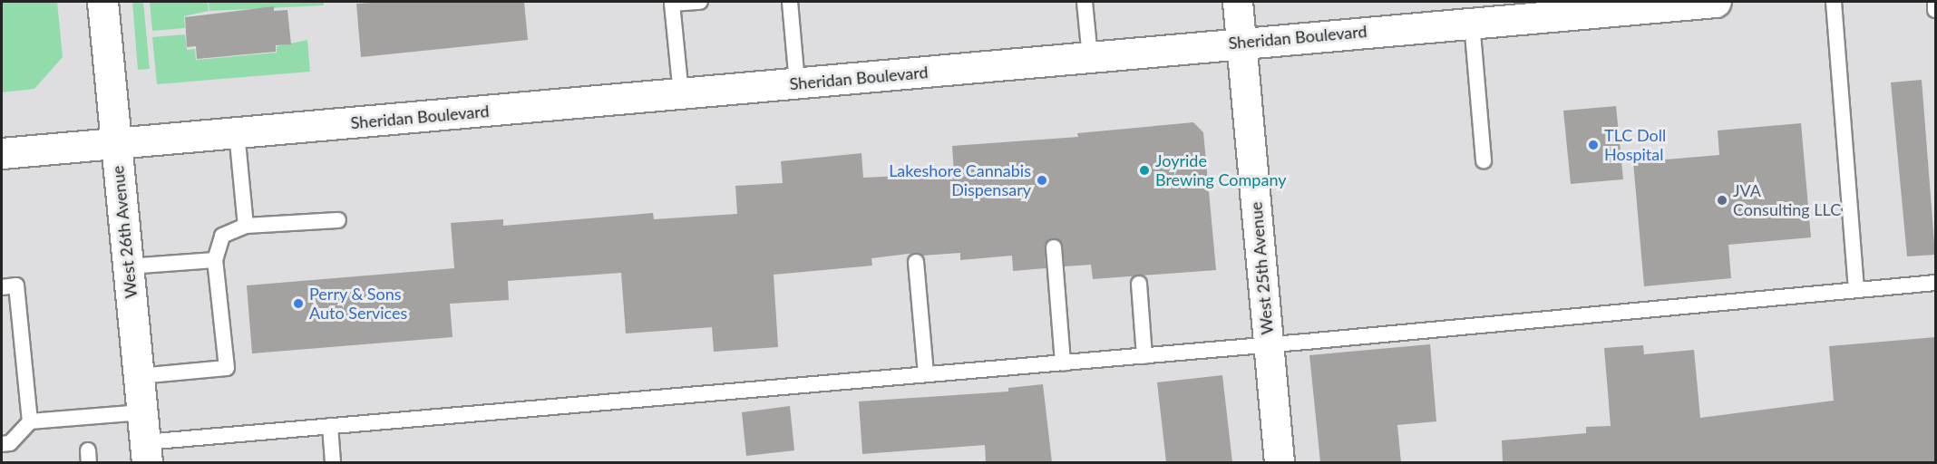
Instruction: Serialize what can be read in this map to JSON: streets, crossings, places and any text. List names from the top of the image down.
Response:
{
  "streets": {
    "main road": ["Sheridan Boulevard", "West 26th Avenue"],
    "street": ["West 25th Avenue"]
  },
  "crossings": [
    ["Sheridan Boulevard", "West 26th Avenue"],
    ["Sheridan Boulevard", "West 25th Avenue"]
  ],
  "places": [
    "TLC Doll Hospital",
    "Joyride Brewing Company",
    "Lakeshore Cannabis Dispensary",
    "JVA Consulting LLC",
    "Perry & Sons Auto Services"
  ]
}
